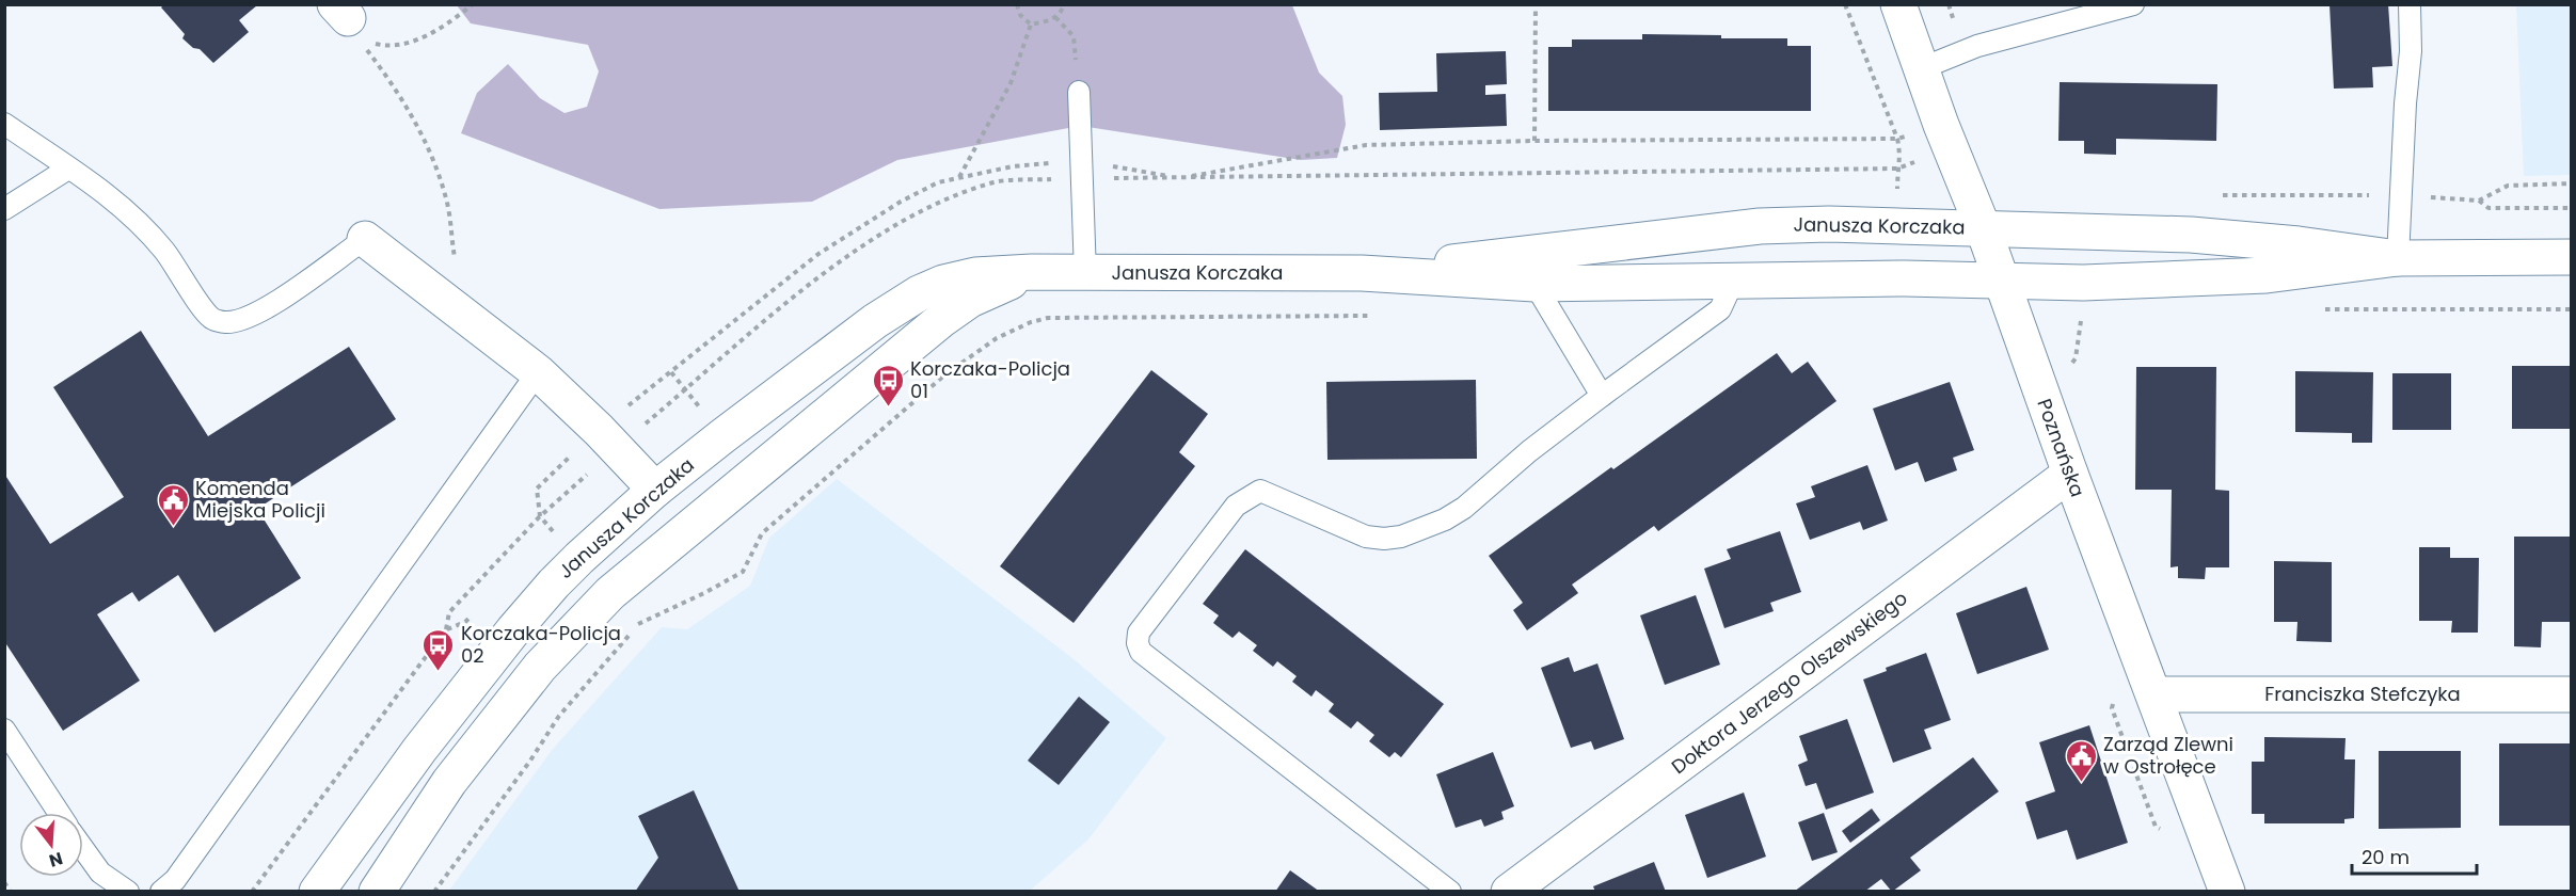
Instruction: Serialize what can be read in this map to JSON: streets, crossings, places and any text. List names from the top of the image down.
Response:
{
  "streets": {
    "street": [
      "Janusza Korczaka",
      "Poznańska",
      "Doktora Jerzego Olszewskiego",
      "Franciszka Stefczyka"
    ]
  },
  "crossings": [
    ["Janusza Korczaka", "Poznańska"],
    ["Poznańska", "Doktora Jerzego Olszewskiego"],
    ["Poznańska", "Franciszka Stefczyka"]
  ],
  "places": {
    "bus stop": ["Korczaka-Policja 01", "Korczaka-Policja 02"],
    "public building": ["Komenda Miejska Policji", "Zarząd Zlewni w Ostrołęce"]
  },
  "scale_bar": "20 m",
  "north": "bottom"
}
